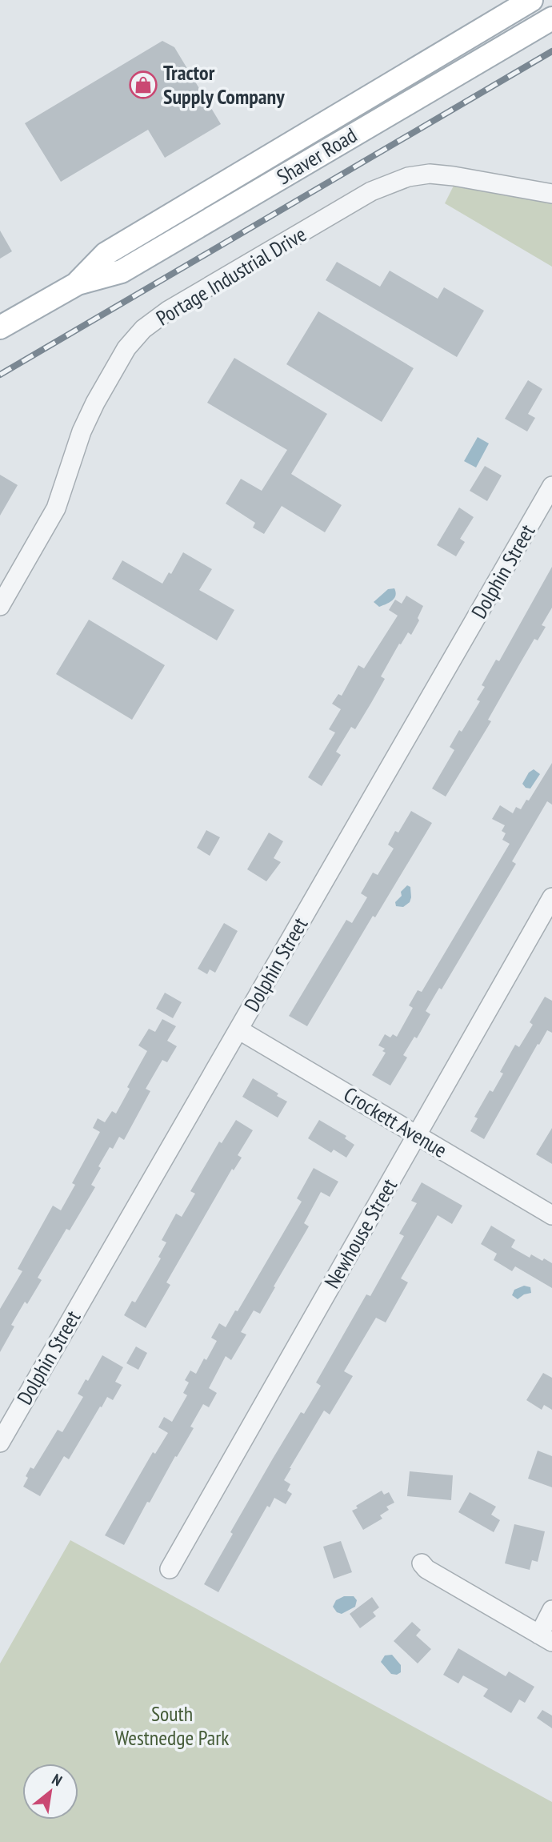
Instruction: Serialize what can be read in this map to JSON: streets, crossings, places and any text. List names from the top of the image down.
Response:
{
  "streets": {
    "main road": ["Shaver Road"],
    "street": [
      "Portage Industrial Drive",
      "Dolphin Street",
      "Crockett Avenue",
      "Newhouse Street"
    ]
  },
  "crossings": [
    ["Dolphin Street", "Crockett Avenue"],
    ["Crockett Avenue", "Newhouse Street"]
  ],
  "parks": ["South Westnedge Park"],
  "places": {
    "shop": ["Tractor Supply Company"]
  },
  "north": "top right"
}
